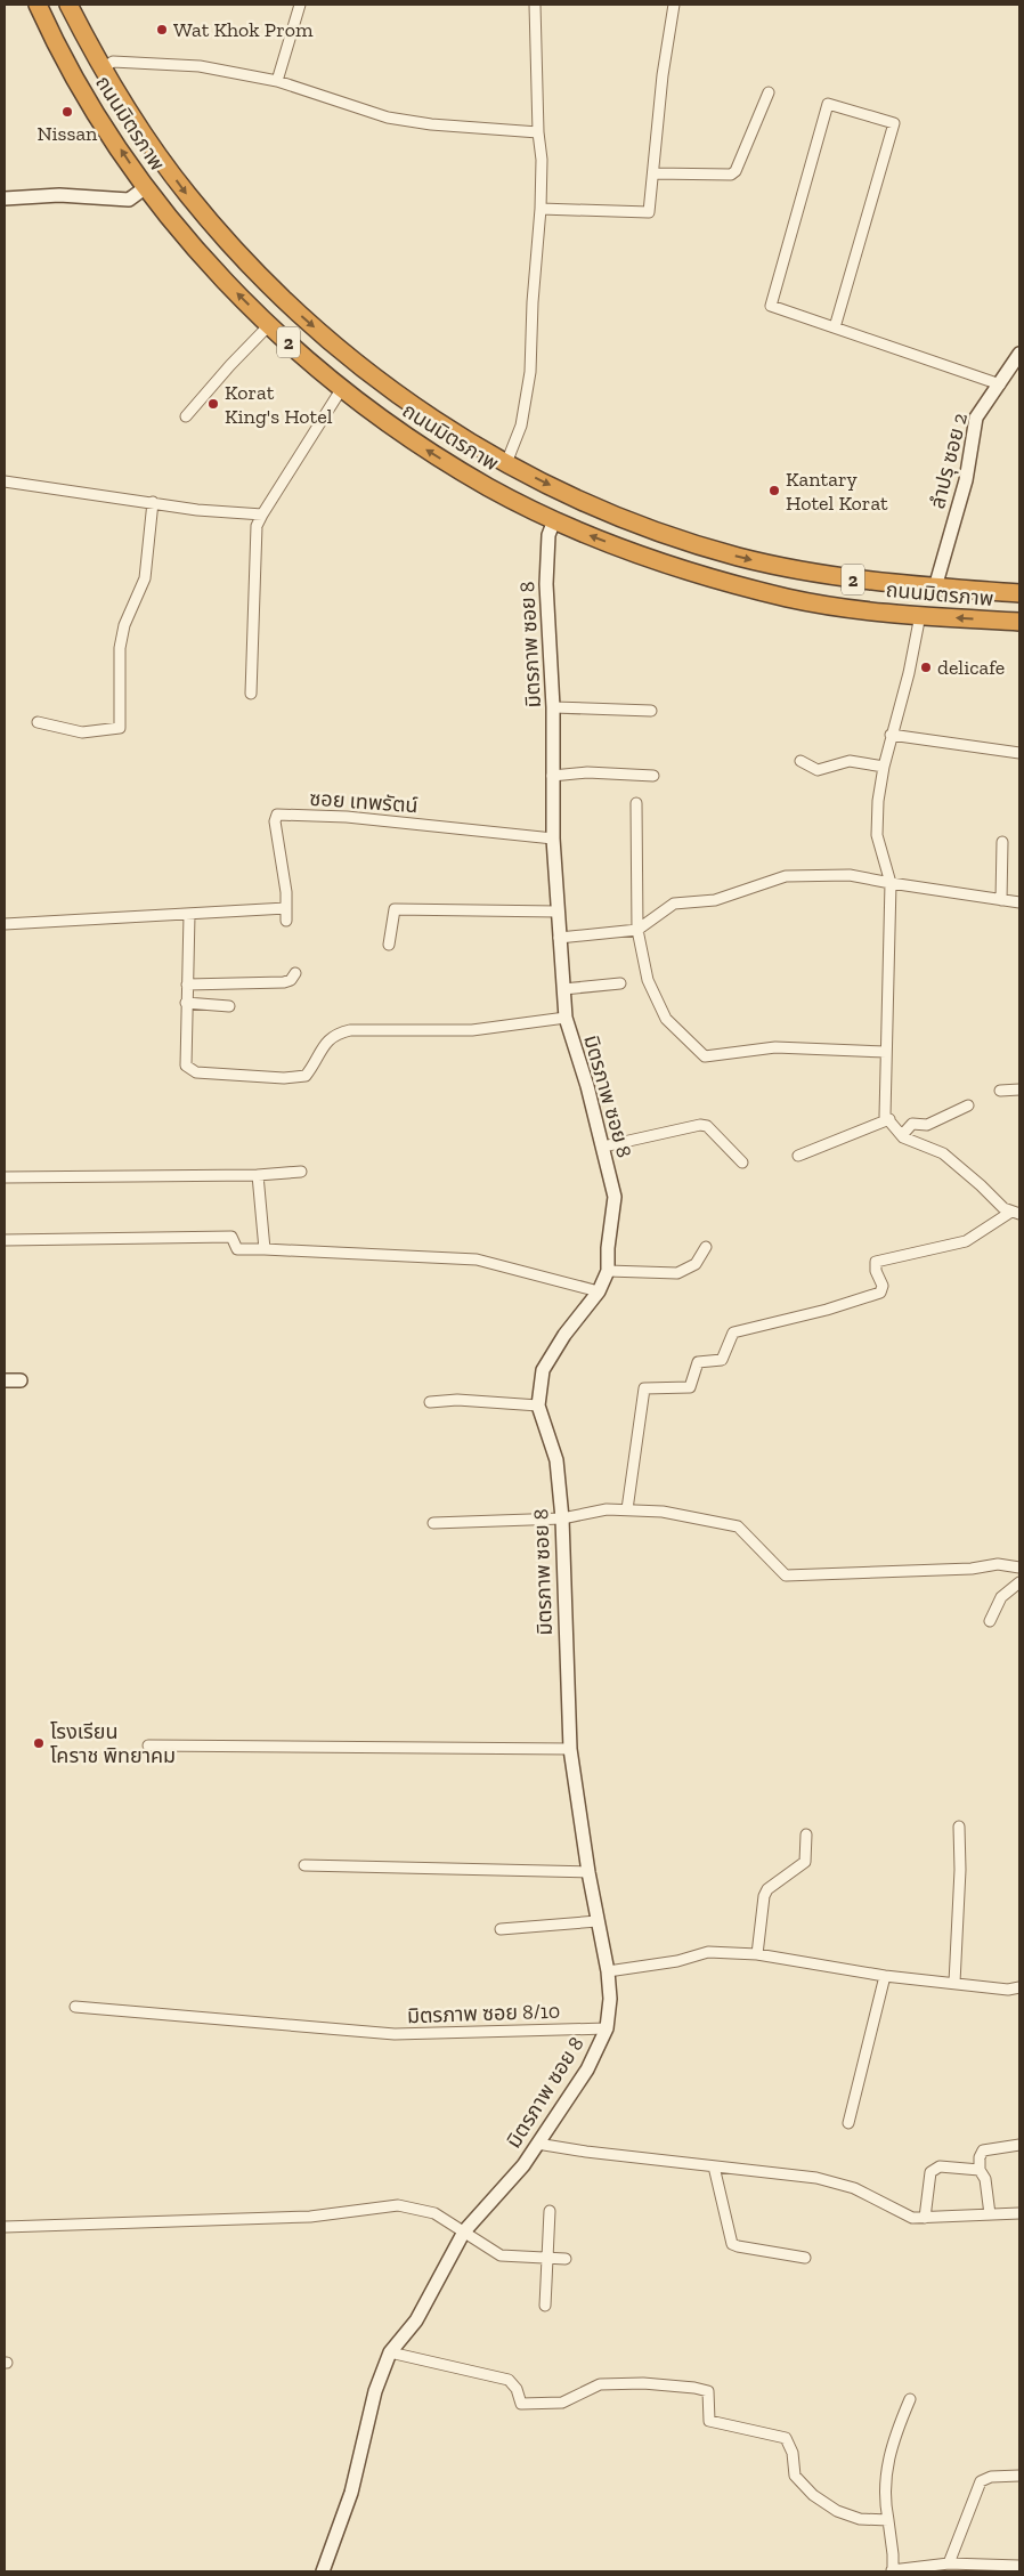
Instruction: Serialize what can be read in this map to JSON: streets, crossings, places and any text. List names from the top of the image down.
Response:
{
  "streets": {
    "highway": ["ถนนมิตรภาพ", "2"],
    "street": [
      "ลำปรุ ซอย 2",
      "มิตรภาพ ซอย 8",
      "ซอย เทพรัตน์",
      "มิตรภาพ ซอย 8/10"
    ]
  },
  "crossings": [
    ["ถนนมิตรภาพ", "ลำปรุ ซอย 2"],
    ["ถนนมิตรภาพ", "มิตรภาพ ซอย 8"],
    ["มิตรภาพ ซอย 8", "ซอย เทพรัตน์"],
    ["มิตรภาพ ซอย 8", "มิตรภาพ ซอย 8/10"]
  ],
  "places": [
    "Wat Khok Prom",
    "Nissan",
    "Korat King's Hotel",
    "Kantary Hotel Korat",
    "delicafe",
    "โรงเรียน โคราช พิทยาคม"
  ]
}
